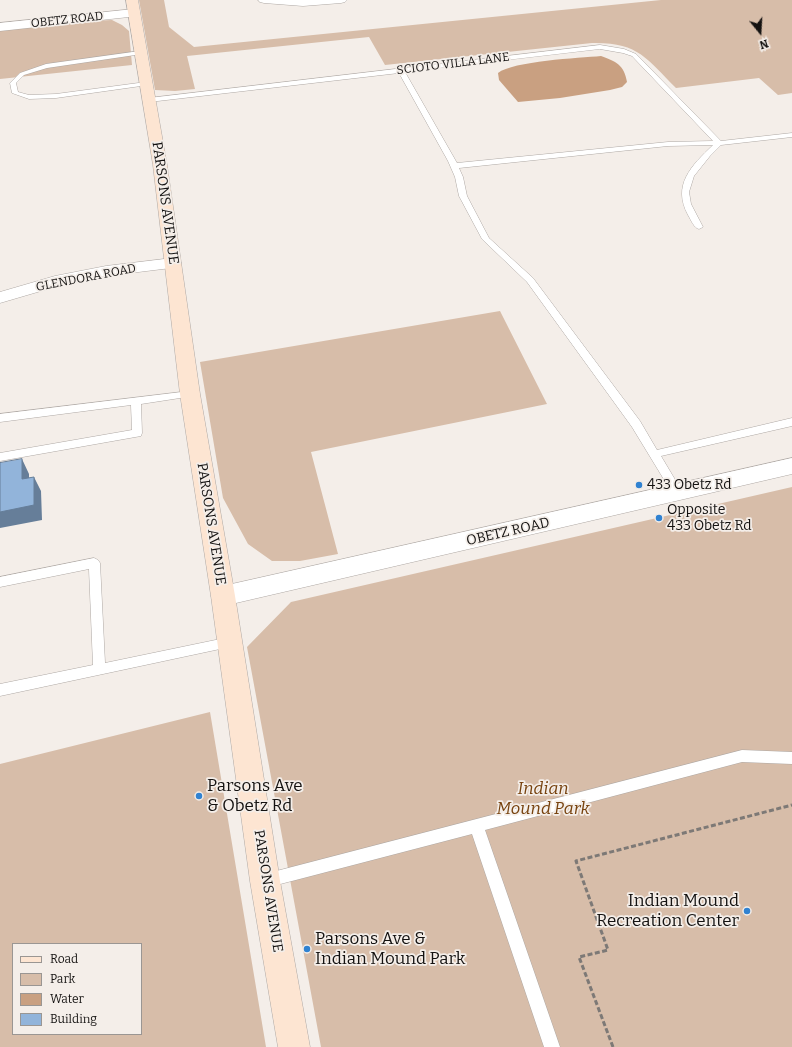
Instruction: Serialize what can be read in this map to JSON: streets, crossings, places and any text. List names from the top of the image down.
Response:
{
  "streets": {
    "street": ["OBETZ ROAD", "PARSONS AVENUE", "GLENDORA ROAD"],
    "lane": ["SCIOTO VILLA LANE"]
  },
  "crossings": [
    ["OBETZ ROAD", "PARSONS AVENUE"],
    ["SCIOTO VILLA LANE", "PARSONS AVENUE"],
    ["PARSONS AVENUE", "GLENDORA ROAD"]
  ],
  "parks": ["Indian Mound Park"],
  "places": [
    "433 Obetz Rd",
    "Opposite 433 Obetz Rd",
    "Parsons Ave & Obetz Rd",
    "Indian Mound Recreation Center",
    "Parsons Ave & Indian Mound Park"
  ],
  "legend": [
    "Road",
    "Park",
    "Water",
    "Building"
  ],
  "north": "bottom"
}
